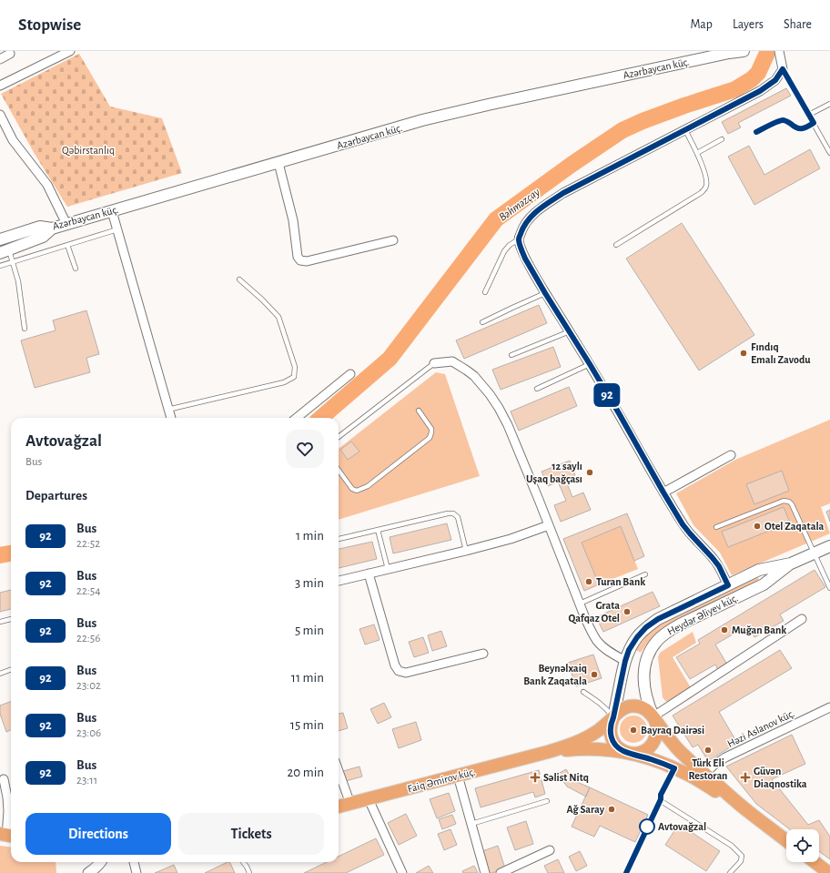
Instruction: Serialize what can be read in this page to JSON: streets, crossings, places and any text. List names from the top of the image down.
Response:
{
  "streets": {
    "highway": ["Faiq Əmirov küç."],
    "main road": ["Azərbaycan küç.", "Heydər Əliyev küç."],
    "street": ["Həzi Aslanov küç."]
  },
  "water": ["Bəhməzçay"],
  "parks": ["Qəbirstanlıq"],
  "places": {
    "other": [
      "Fındıq Emalı Zavodu",
      "12 saylı Uşaq bağçası",
      "Otel Zaqatala",
      "Turan Bank",
      "Grata Qafqaz Otel",
      "Muğan Bank",
      "Beynəlxaiq Bank Zaqatala",
      "Bayraq Dairəsi",
      "Türk Eli Restoran",
      "Ağ Saray",
      "Avtovağzal"
    ],
    "health": ["Səlist Nitq", "Güvən Diaqnostika"]
  },
  "lines": ["bus line 92"],
  "page": {
    "header": "Stopwise",
    "nav": ["Map", "Layers", "Share"],
    "on_map": "92",
    "heading": [
      ["Avtovağzal", "Bus"],
      "Departures"
    ],
    "list": [
      {
        "mark": "92",
        "name": "Bus",
        "note": "22:52",
        "value": "1 min"
      },
      {
        "mark": "92",
        "name": "Bus",
        "note": "22:54",
        "value": "3 min"
      },
      {
        "mark": "92",
        "name": "Bus",
        "note": "22:56",
        "value": "5 min"
      },
      {
        "mark": "92",
        "name": "Bus",
        "note": "23:02",
        "value": "11 min"
      },
      {
        "mark": "92",
        "name": "Bus",
        "note": "23:06",
        "value": "15 min"
      },
      {
        "mark": "92",
        "name": "Bus",
        "note": "23:11",
        "value": "20 min"
      }
    ],
    "buttons": ["Directions", "Tickets"]
  }
}
